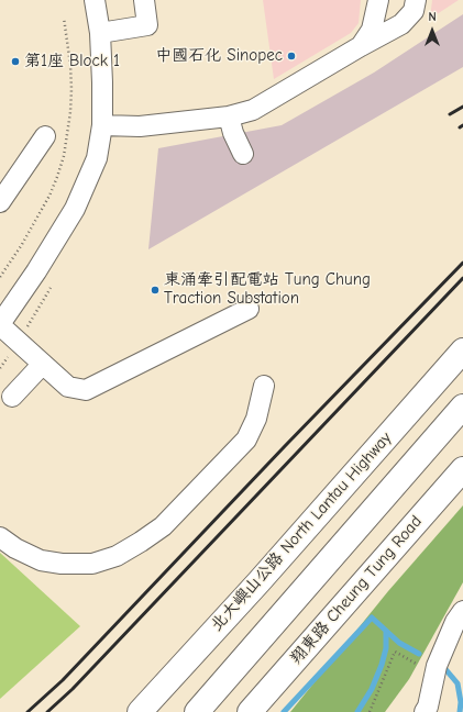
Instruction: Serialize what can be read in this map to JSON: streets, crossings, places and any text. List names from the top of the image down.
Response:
{
  "streets": {
    "main road": ["北大嶼山公路 North Lantau Highway", "翔東路 Cheung Tung Road"]
  },
  "places": ["中國石化 Sinopec", "第1座 Block 1", "東涌牽引配電站 Tung Chung Traction Substation"],
  "north": "top"
}
